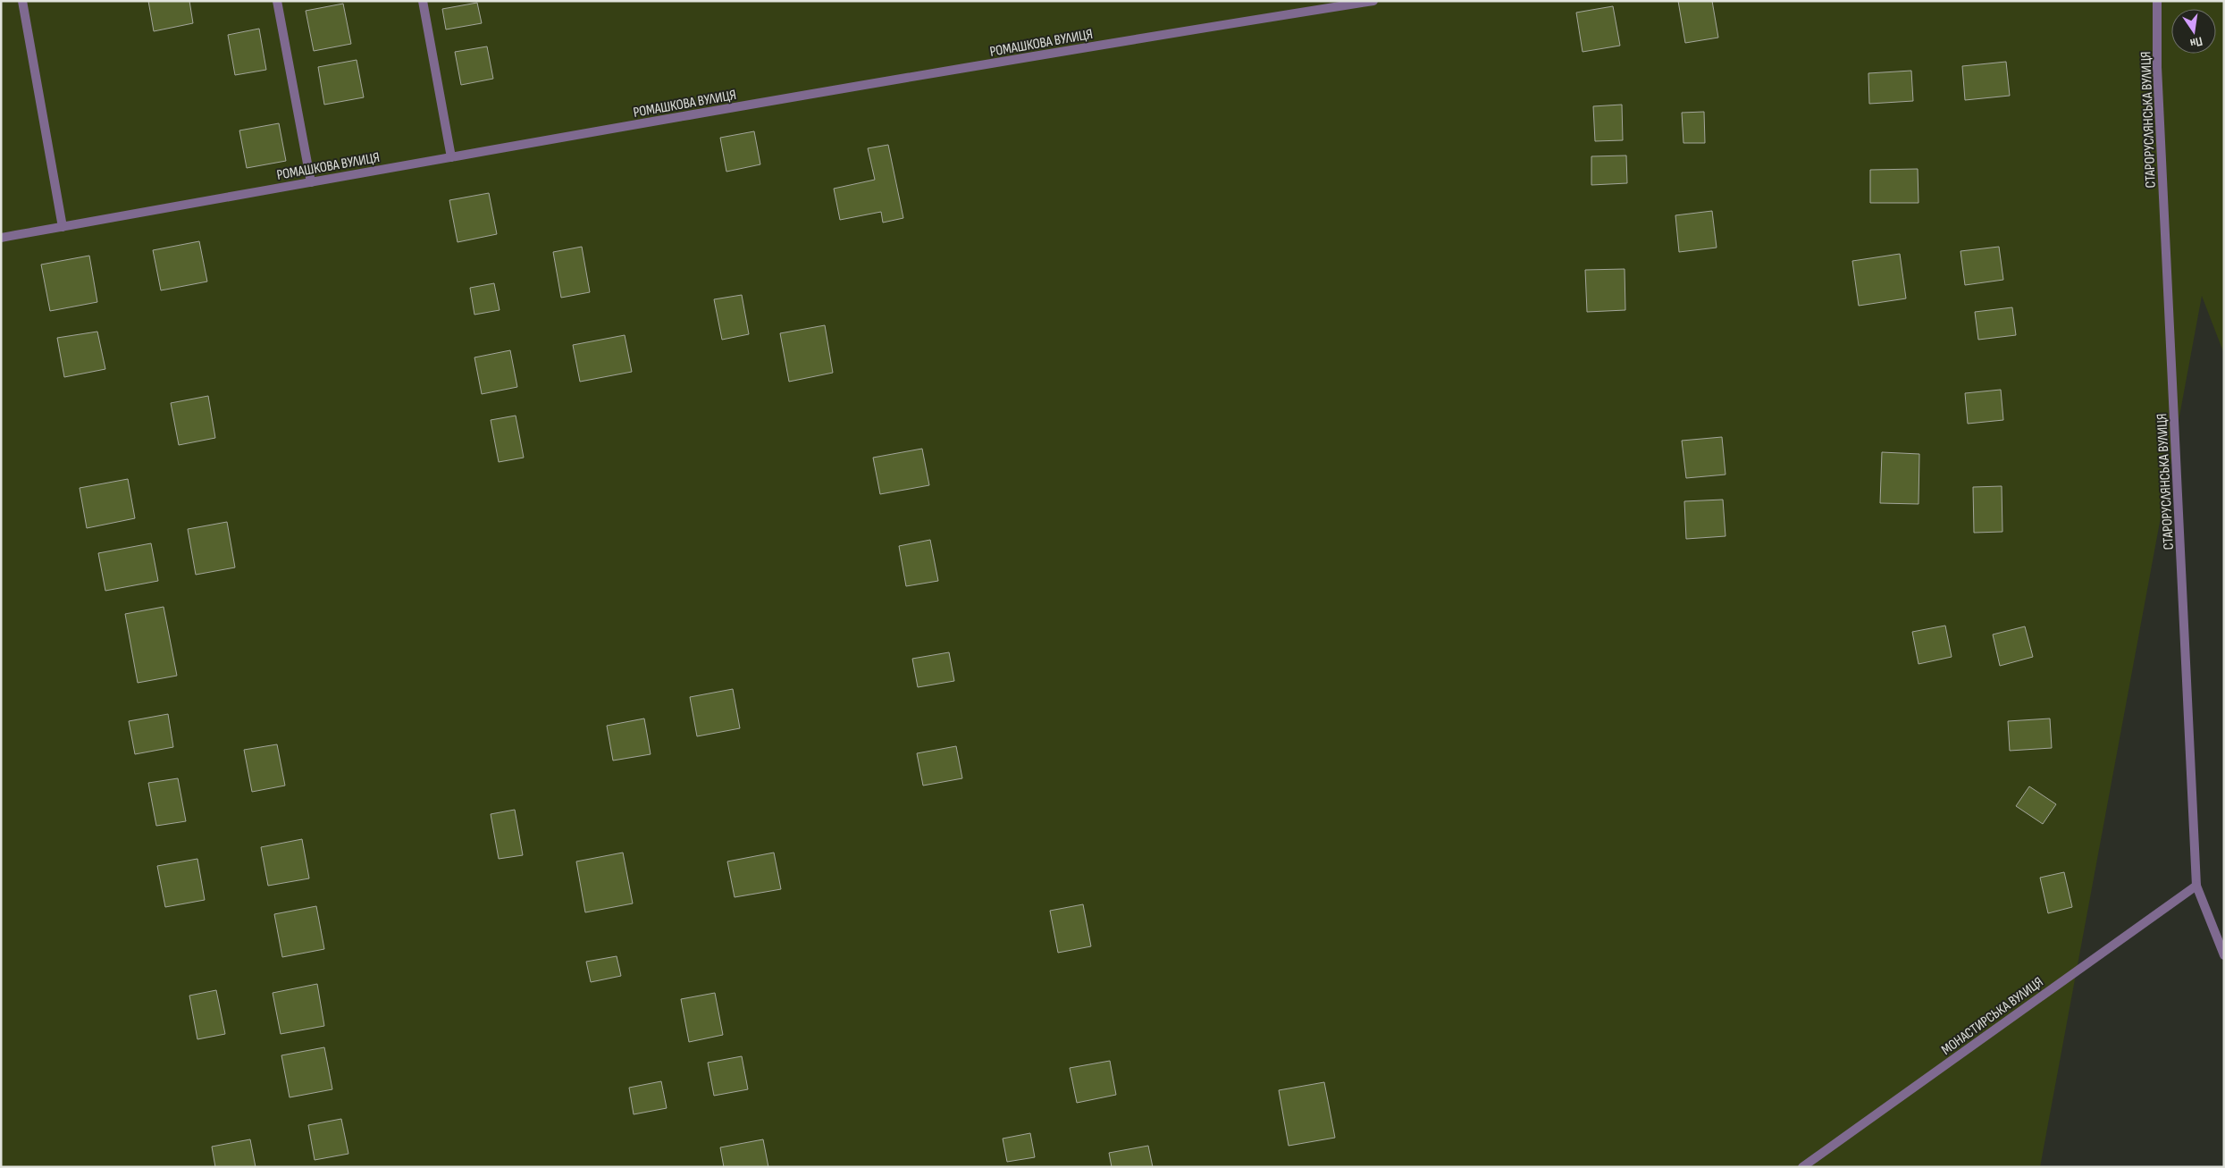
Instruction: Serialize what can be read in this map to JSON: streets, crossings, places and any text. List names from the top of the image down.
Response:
{
  "streets": {
    "street": ["РОМАШКОВА ВУЛИЦЯ", "СТАРОРУСЛЯНСЬКА ВУЛИЦЯ", "МОНАСТИРСЬКА ВУЛИЦЯ"]
  },
  "crossings": [
    ["СТАРОРУСЛЯНСЬКА ВУЛИЦЯ", "МОНАСТИРСЬКА ВУЛИЦЯ"]
  ],
  "north": "bottom"
}
